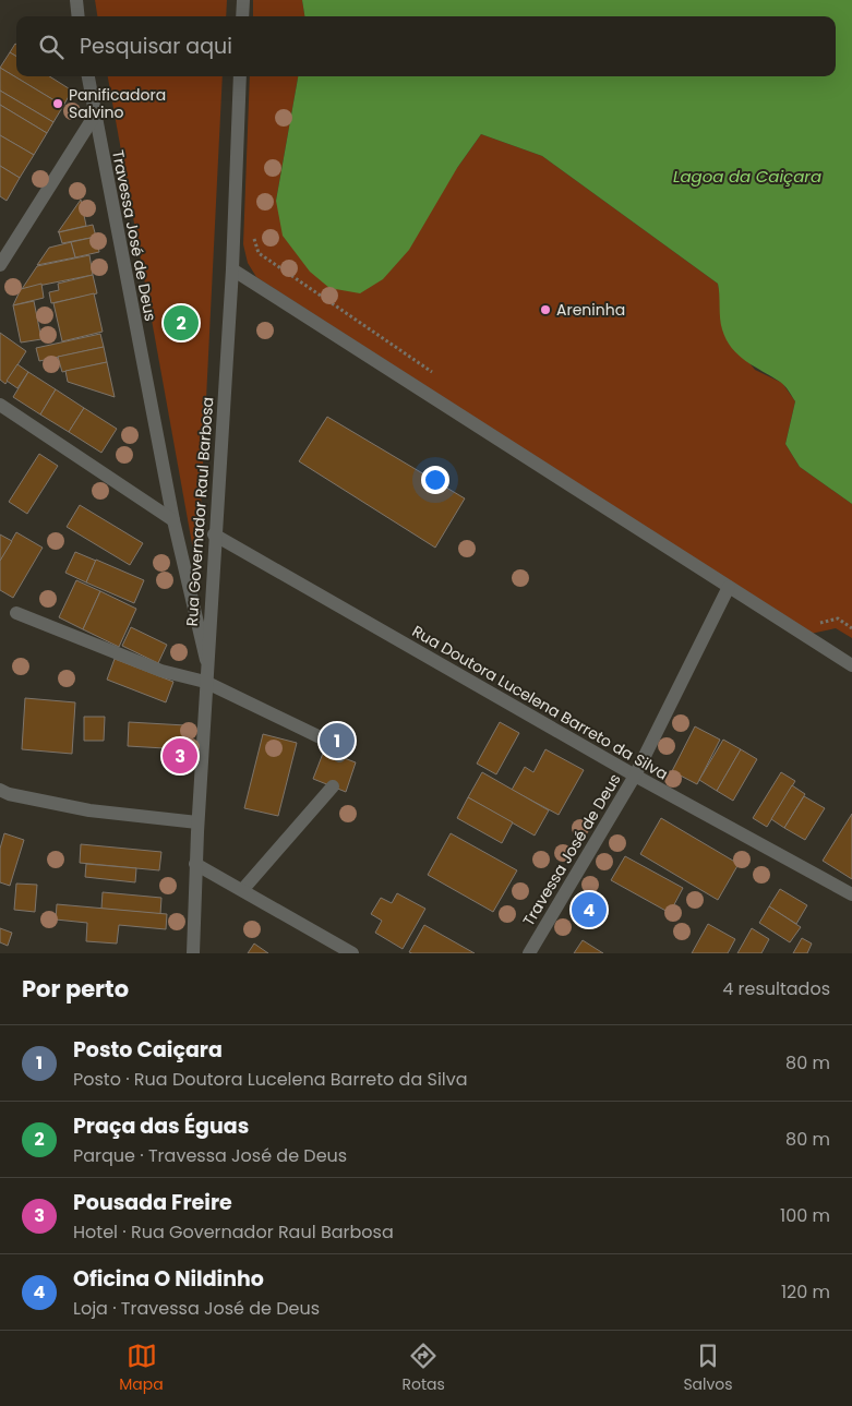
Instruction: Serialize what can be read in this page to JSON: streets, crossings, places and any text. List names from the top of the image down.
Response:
{
  "streets": {
    "street": ["Travessa José de Deus", "Rua Governador Raul Barbosa", "Rua Doutora Lucelena Barreto da Silva"]
  },
  "crossings": [
    ["Travessa José de Deus", "Rua Governador Raul Barbosa"],
    ["Travessa José de Deus", "Rua Doutora Lucelena Barreto da Silva"],
    ["Rua Governador Raul Barbosa", "Rua Doutora Lucelena Barreto da Silva"]
  ],
  "water": ["Lagoa da Caiçara"],
  "places": ["Panificadora Salvino", "Areninha"],
  "page": {
    "search": "Pesquisar aqui",
    "pins": [
      "2",
      "1",
      "3",
      "4"
    ],
    "heading": ["Por perto", "4 resultados"],
    "list": [
      {
        "mark": "1",
        "name": "Posto Caiçara",
        "note": "Posto · Rua Doutora Lucelena Barreto da Silva",
        "value": "80 m"
      },
      {
        "mark": "2",
        "name": "Praça das Éguas",
        "note": "Parque · Travessa José de Deus",
        "value": "80 m"
      },
      {
        "mark": "3",
        "name": "Pousada Freire",
        "note": "Hotel · Rua Governador Raul Barbosa",
        "value": "100 m"
      },
      {
        "mark": "4",
        "name": "Oficina O Nildinho",
        "note": "Loja · Travessa José de Deus",
        "value": "120 m"
      }
    ],
    "nav": ["Mapa", "Rotas", "Salvos"]
  }
}
